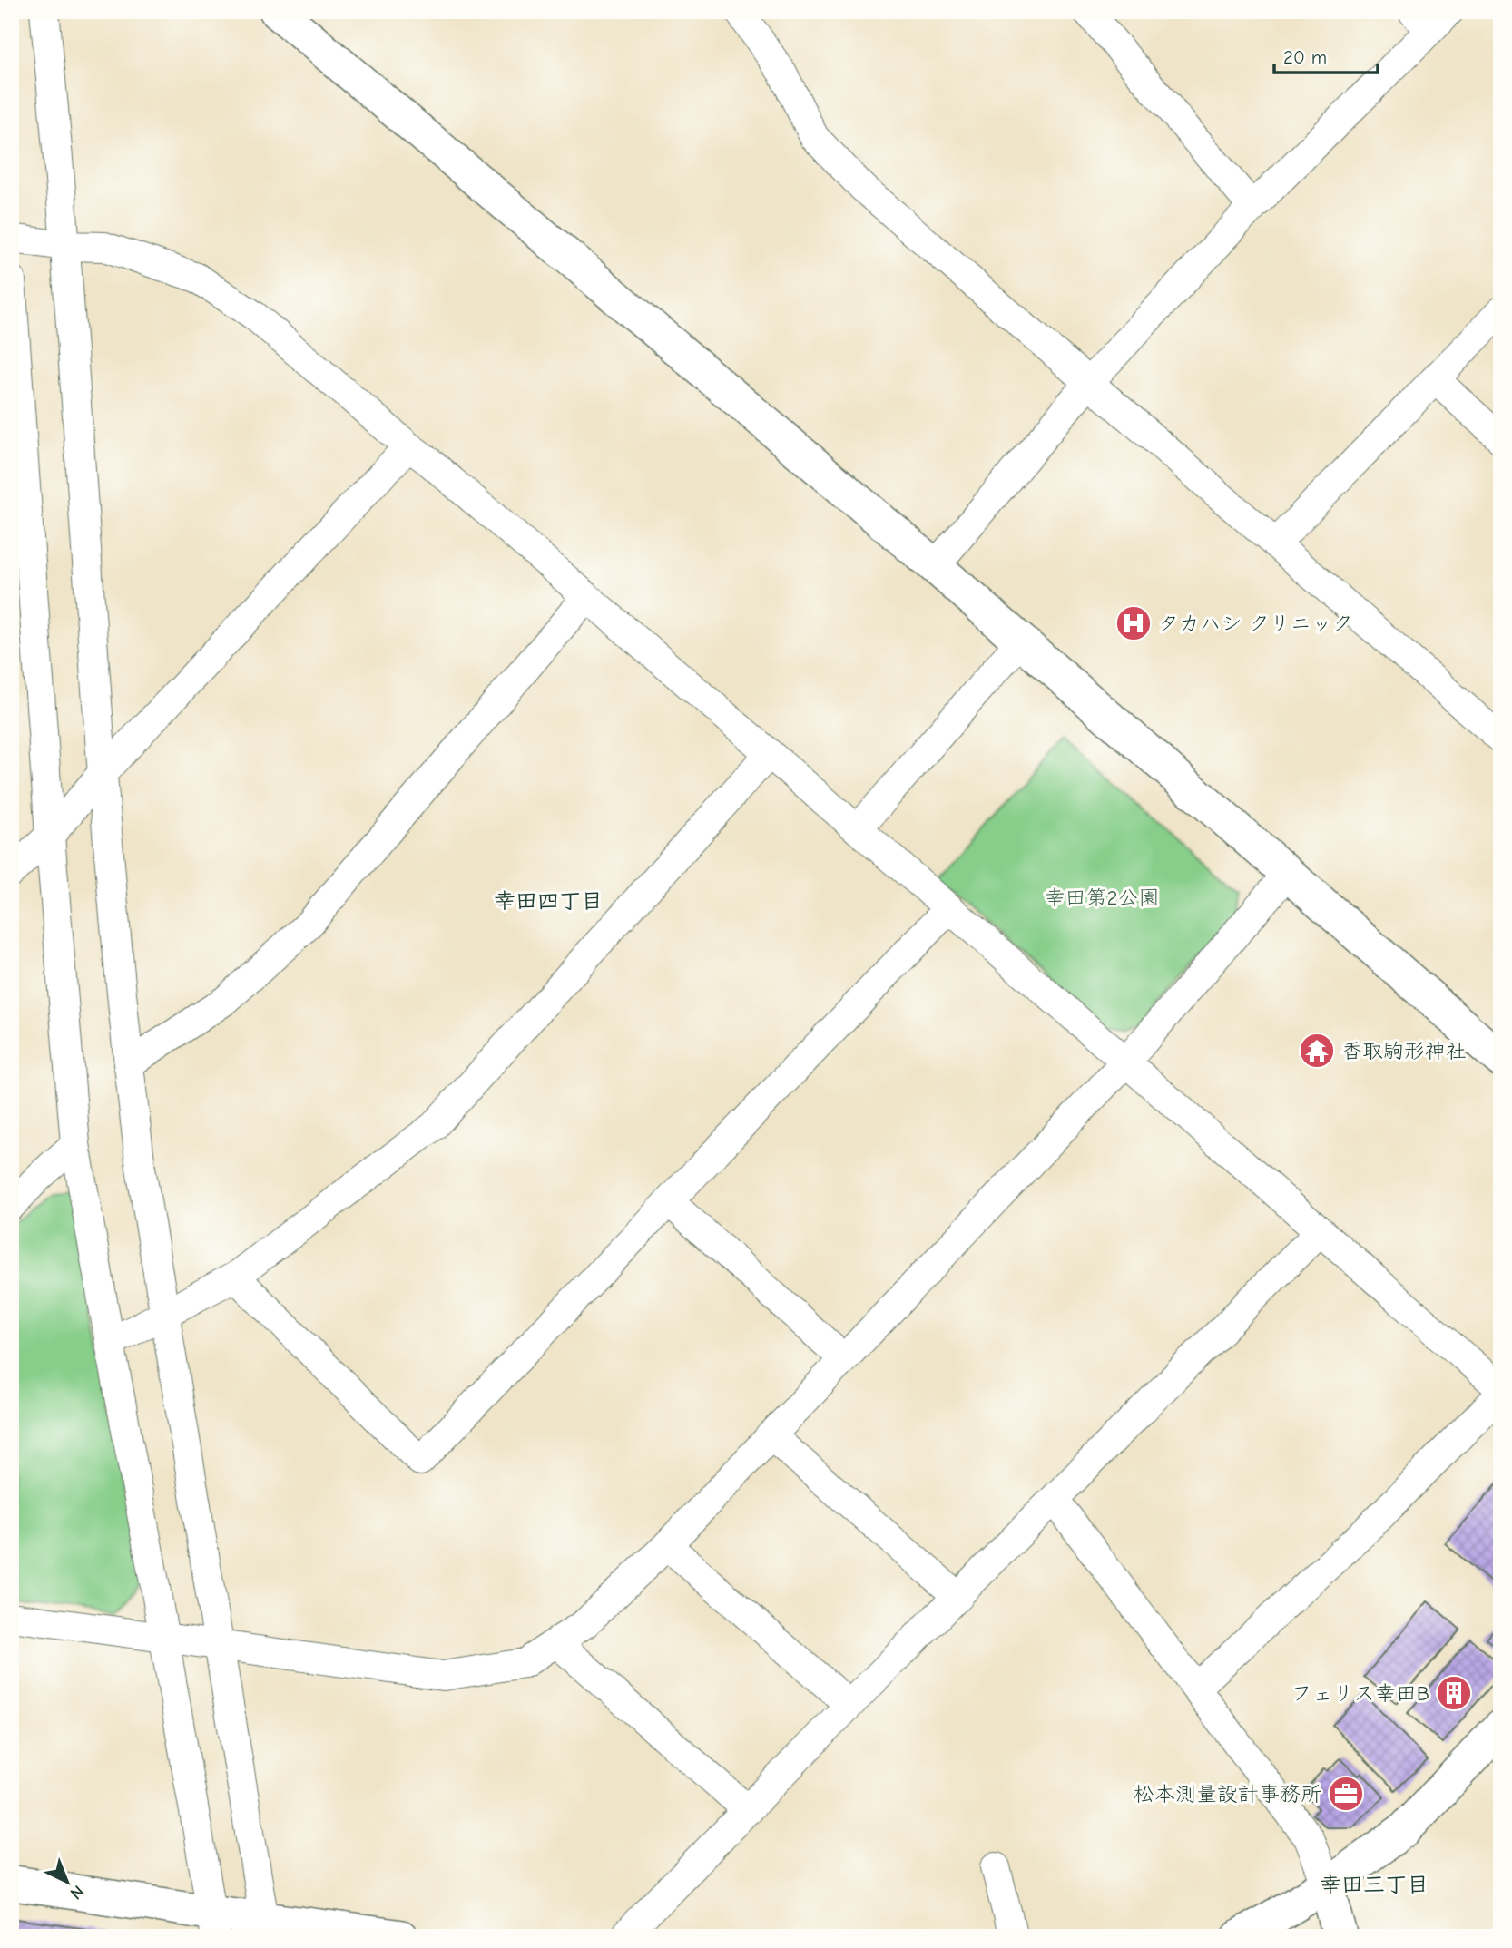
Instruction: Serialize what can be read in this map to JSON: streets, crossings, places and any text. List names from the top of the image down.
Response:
{
  "districts": ["幸田四丁目", "幸田三丁目"],
  "parks": ["幸田第2公園"],
  "places": {
    "hospital": ["タカハシ クリニック"],
    "temple": ["香取駒形神社"],
    "building": ["フェリス幸田B"],
    "office": ["松本測量設計事務所"]
  },
  "scale_bar": "20 m",
  "north": "bottom right"
}
